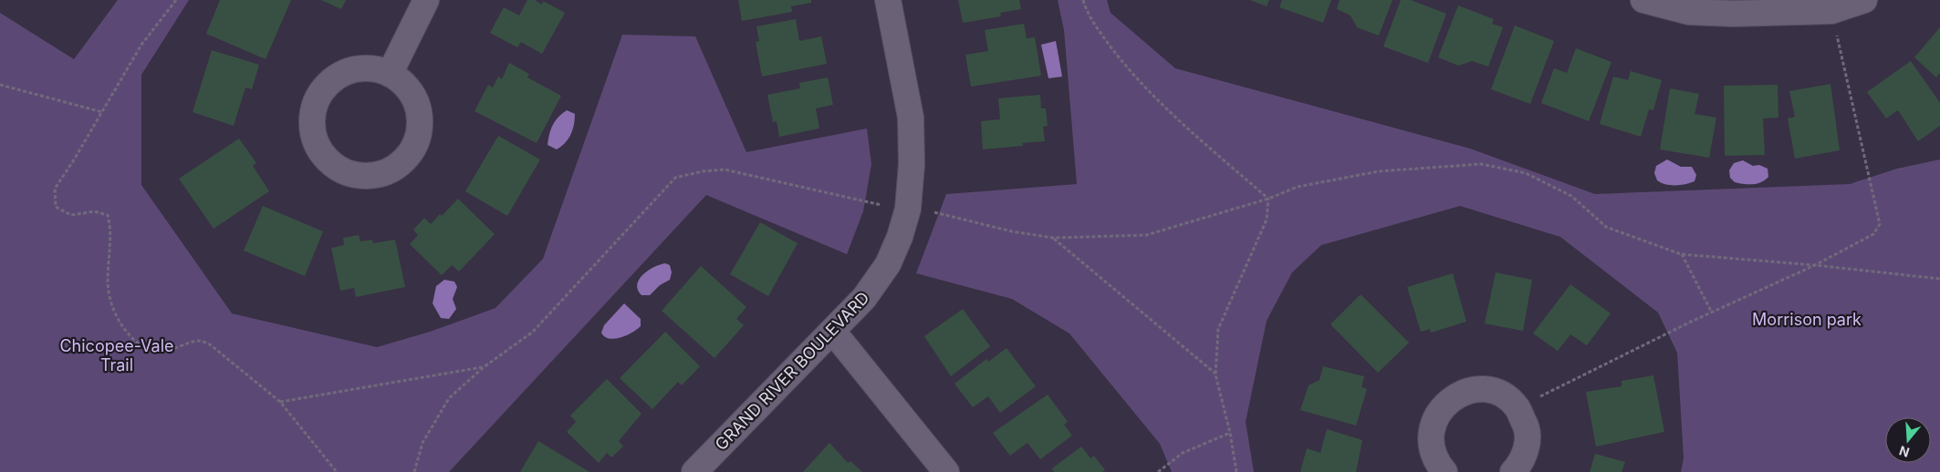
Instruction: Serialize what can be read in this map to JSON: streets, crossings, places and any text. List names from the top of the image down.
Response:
{
  "streets": {
    "street": ["GRAND RIVER BOULEVARD"]
  },
  "parks": ["Morrison park", "Chicopee-Vale Trail"],
  "north": "bottom"
}
